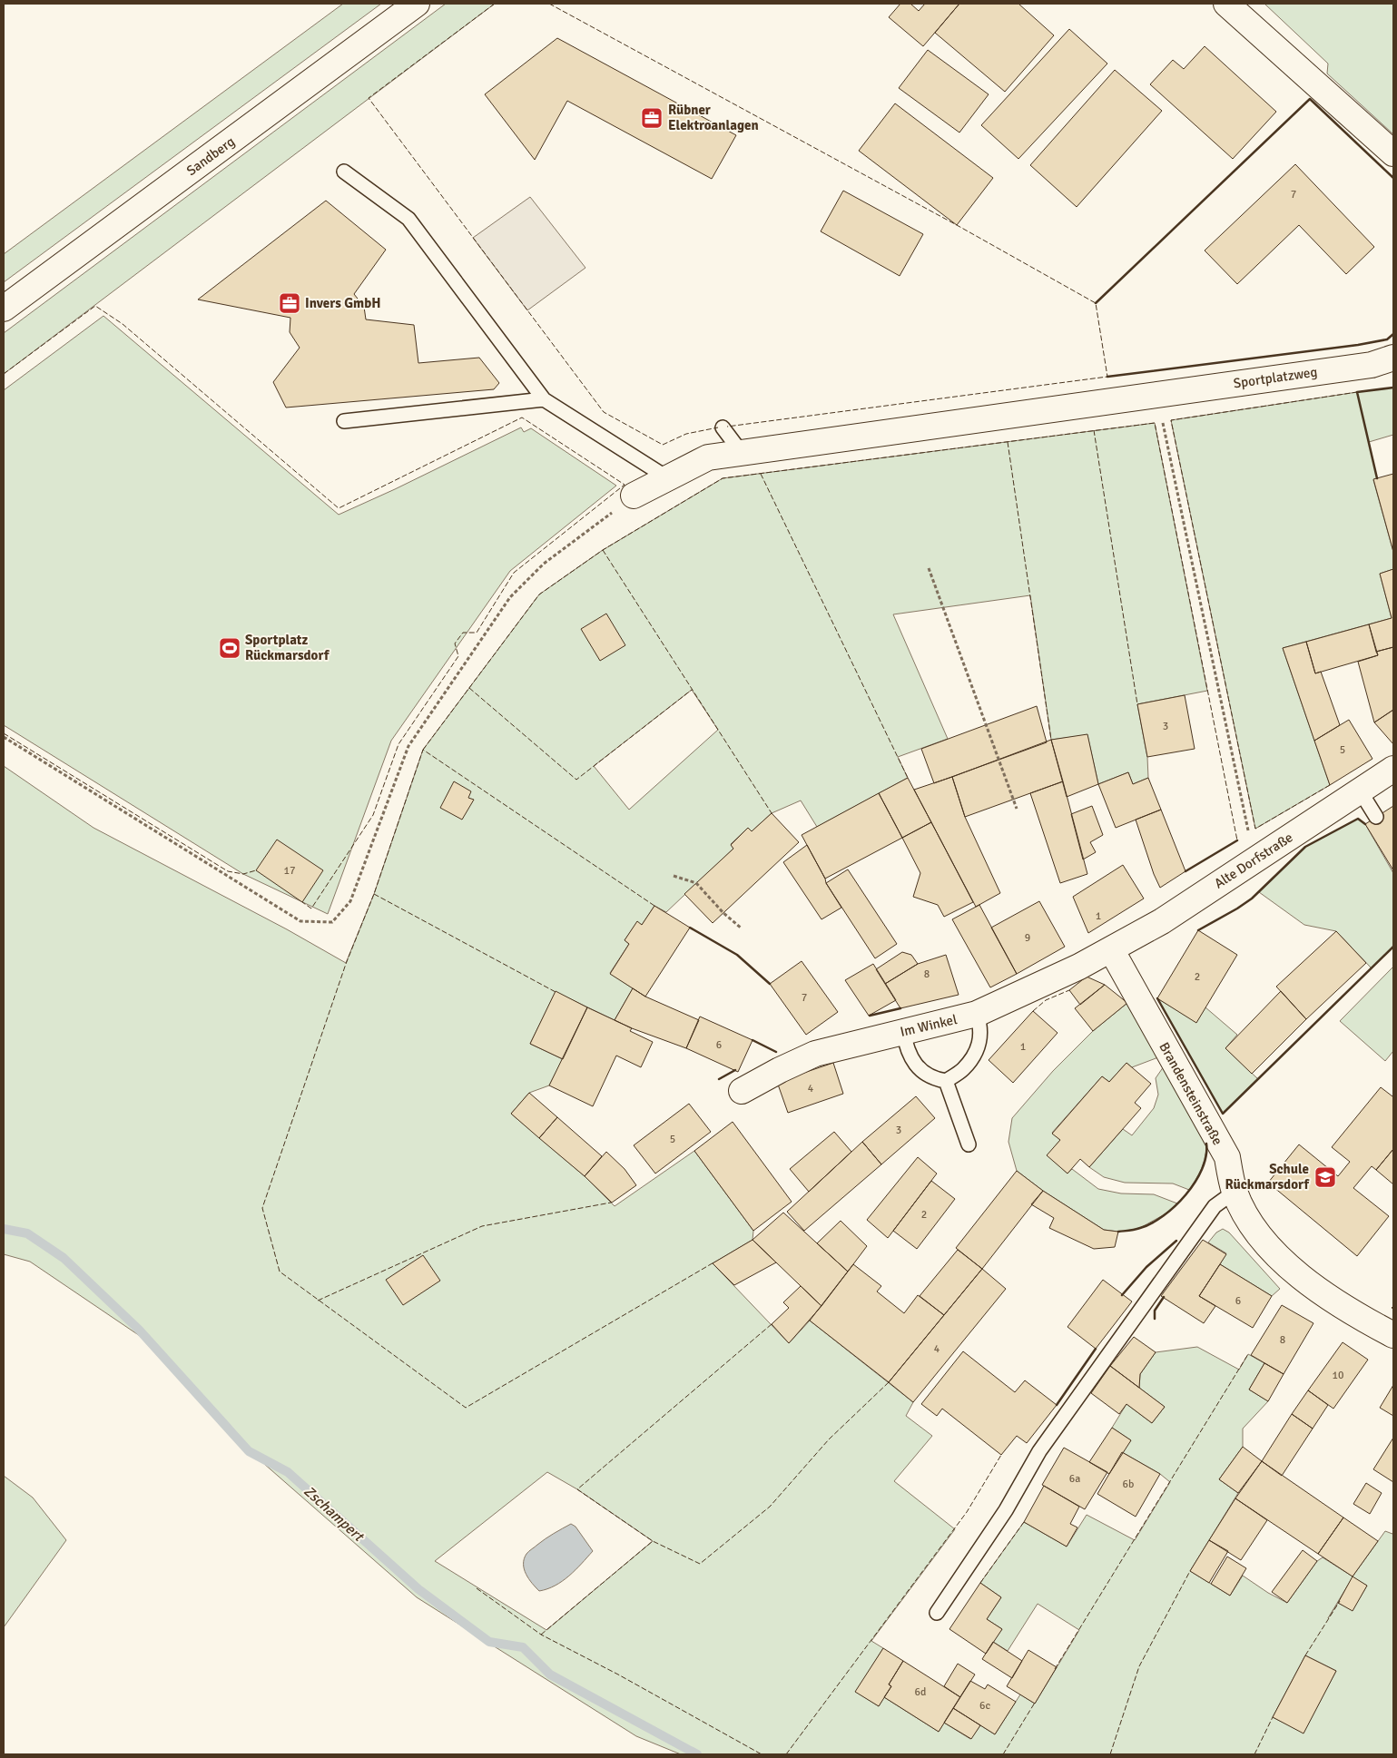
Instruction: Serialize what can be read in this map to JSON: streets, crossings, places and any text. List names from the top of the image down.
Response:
{
  "streets": {
    "street": [
      "Sandberg",
      "Sportplatzweg",
      "Alte Dorfstraße",
      "Im Winkel",
      "Brandensteinstraße"
    ]
  },
  "crossings": [
    ["Alte Dorfstraße", "Im Winkel"],
    ["Alte Dorfstraße", "Brandensteinstraße"],
    ["Im Winkel", "Brandensteinstraße"]
  ],
  "water": ["Zschampert"],
  "places": {
    "office": ["Rübner Elektroanlagen", "Invers GmbH"],
    "sports": ["Sportplatz Rückmarsdorf"],
    "school or university": ["Schule Rückmarsdorf"]
  },
  "house_numbers": [
    "7",
    "3",
    "5",
    "17",
    "1",
    "9",
    "8",
    "2",
    "7",
    "6",
    "1",
    "4",
    "3",
    "5",
    "2",
    "6",
    "8",
    "4",
    "10",
    "6a",
    "6b",
    "6d",
    "6c"
  ]
}
